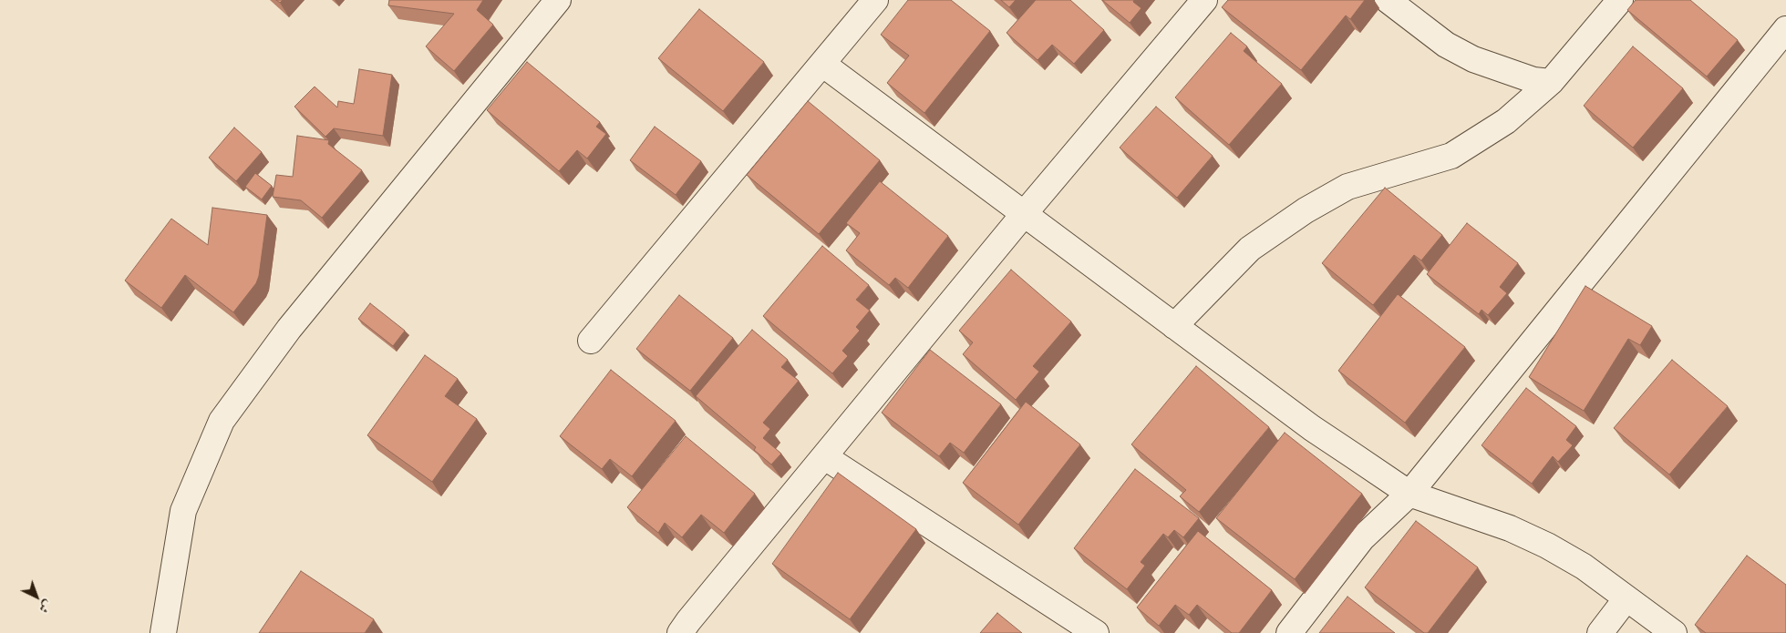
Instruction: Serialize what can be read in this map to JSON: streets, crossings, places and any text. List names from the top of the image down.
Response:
{
  "north": "bottom right"
}
